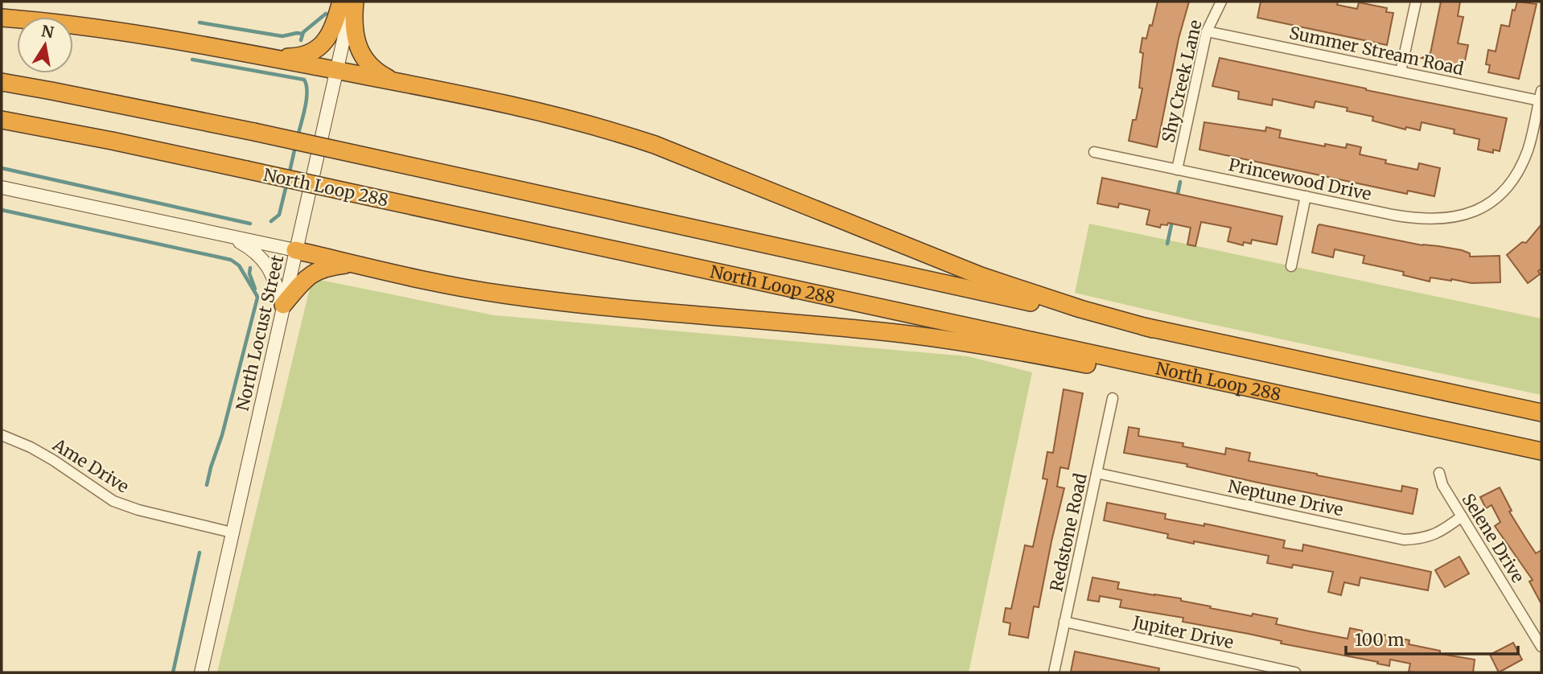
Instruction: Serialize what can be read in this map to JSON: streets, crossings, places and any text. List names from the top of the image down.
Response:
{
  "streets": {
    "highway": ["North Loop 288"],
    "main road": ["North Locust Street"],
    "street": [
      "Summer Stream Road",
      "Shy Creek Lane",
      "Princewood Drive",
      "Ame Drive",
      "Neptune Drive",
      "Redstone Road",
      "Selene Drive",
      "Jupiter Drive"
    ]
  },
  "crossings": [
    ["Summer Stream Road", "Shy Creek Lane"],
    ["Summer Stream Road", "Princewood Drive"],
    ["Shy Creek Lane", "Princewood Drive"],
    ["North Locust Street", "Ame Drive"],
    ["Neptune Drive", "Redstone Road"],
    ["Neptune Drive", "Selene Drive"],
    ["Redstone Road", "Jupiter Drive"]
  ],
  "scale_bar": "100 m",
  "north": "top"
}
